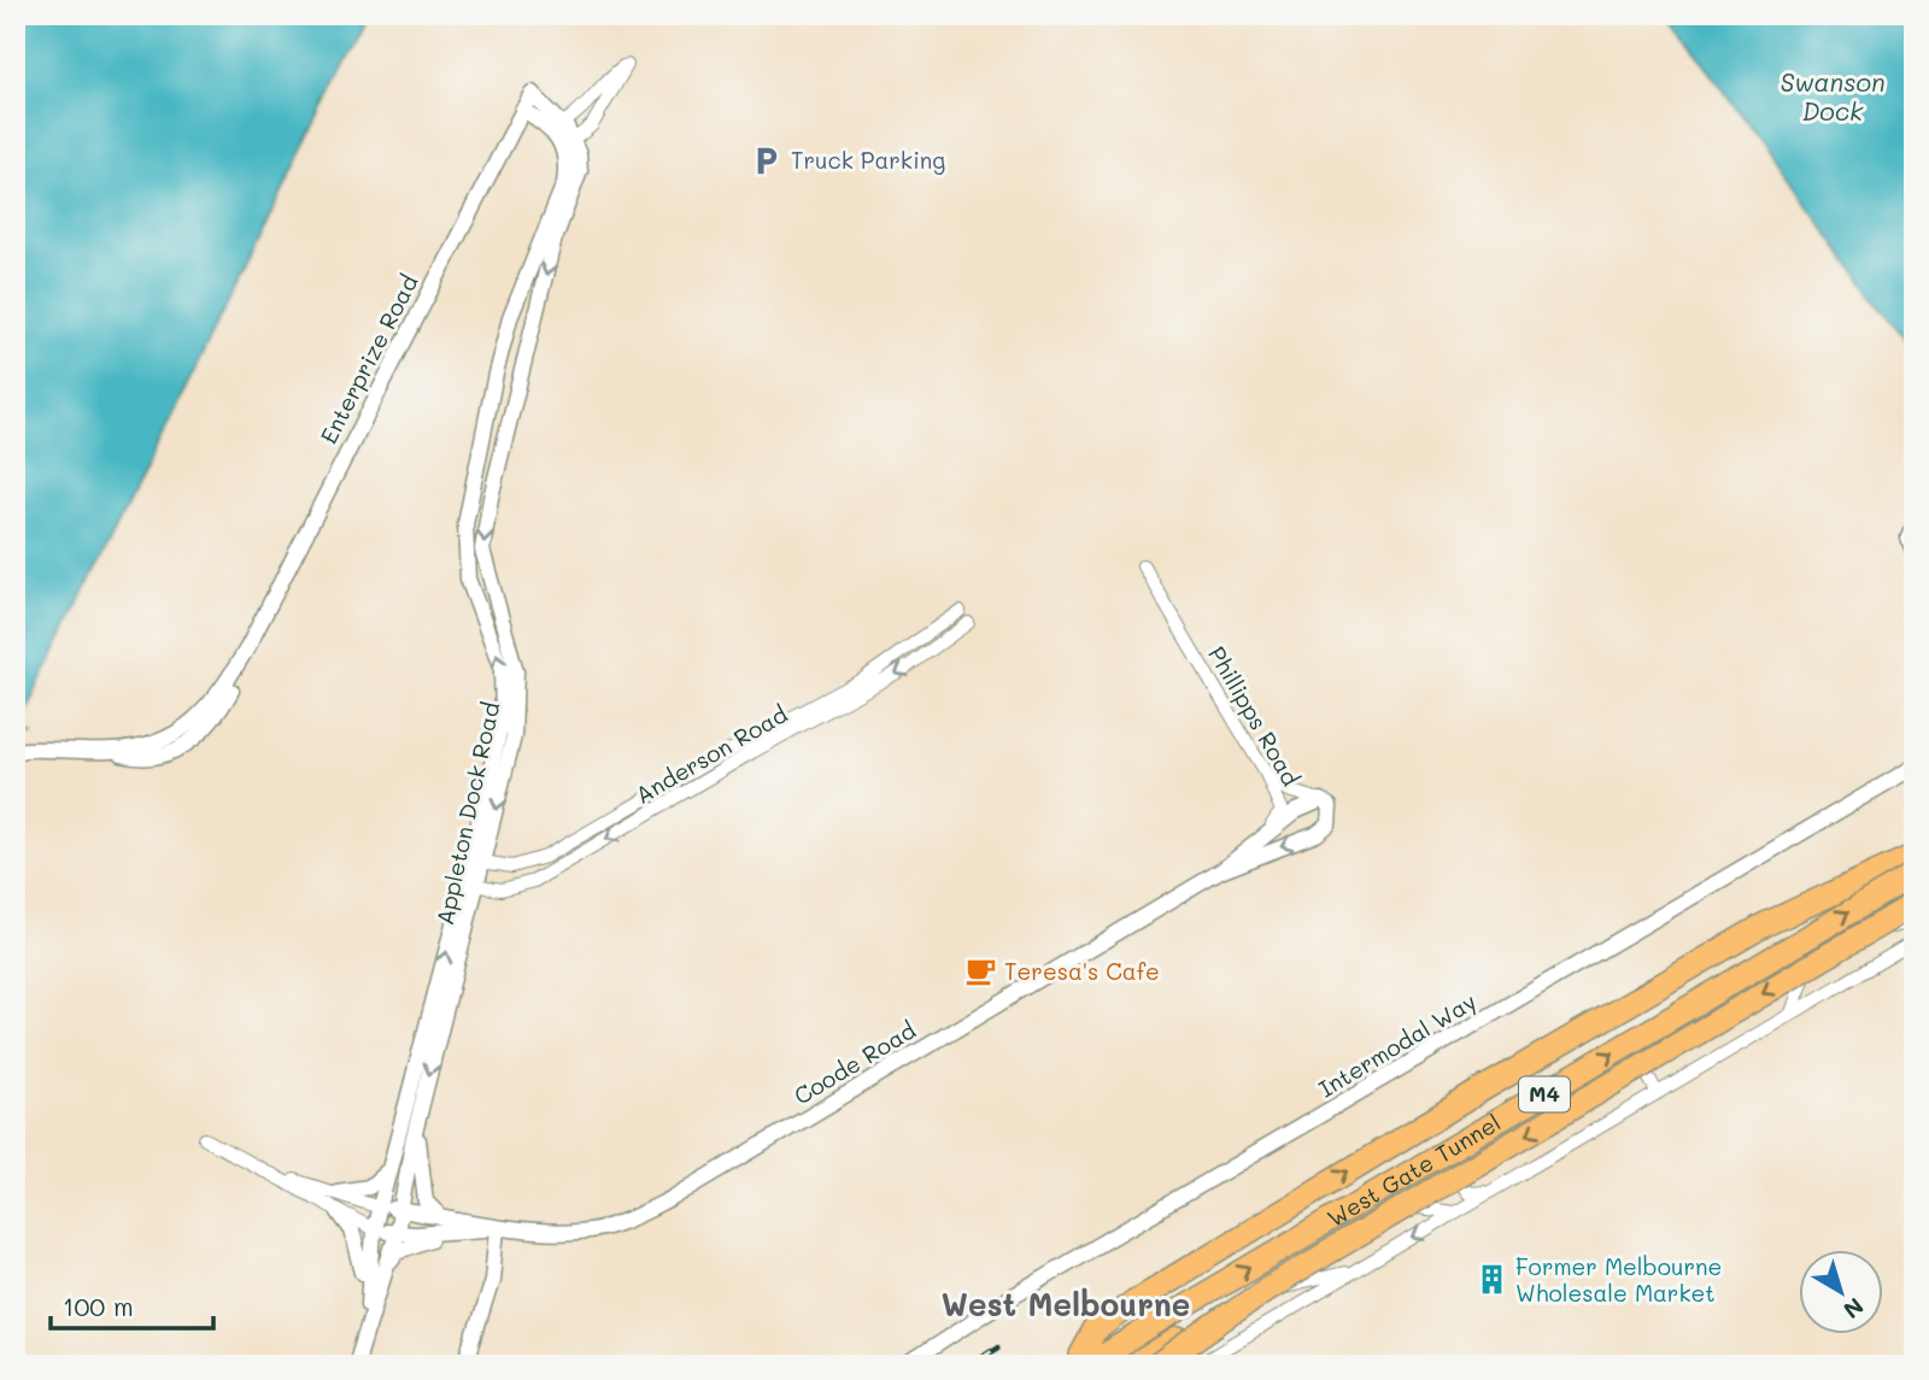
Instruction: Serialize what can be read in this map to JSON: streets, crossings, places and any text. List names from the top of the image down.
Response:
{
  "streets": {
    "highway": ["M4", "West Gate Tunnel"],
    "street": [
      "Enterprize Road",
      "Phillipps Road",
      "Anderson Road",
      "Appleton Dock Road",
      "Intermodal Way",
      "Coode Road"
    ]
  },
  "crossings": [
    ["Enterprize Road", "Appleton Dock Road"],
    ["Phillipps Road", "Coode Road"],
    ["Anderson Road", "Appleton Dock Road"],
    ["Appleton Dock Road", "Coode Road"]
  ],
  "districts": ["West Melbourne"],
  "water": ["Swanson Dock"],
  "places": {
    "parking": ["Truck Parking"],
    "cafe": ["Teresa's Cafe"],
    "building": ["Former Melbourne Wholesale Market"]
  },
  "scale_bar": "100 m",
  "north": "bottom right"
}
